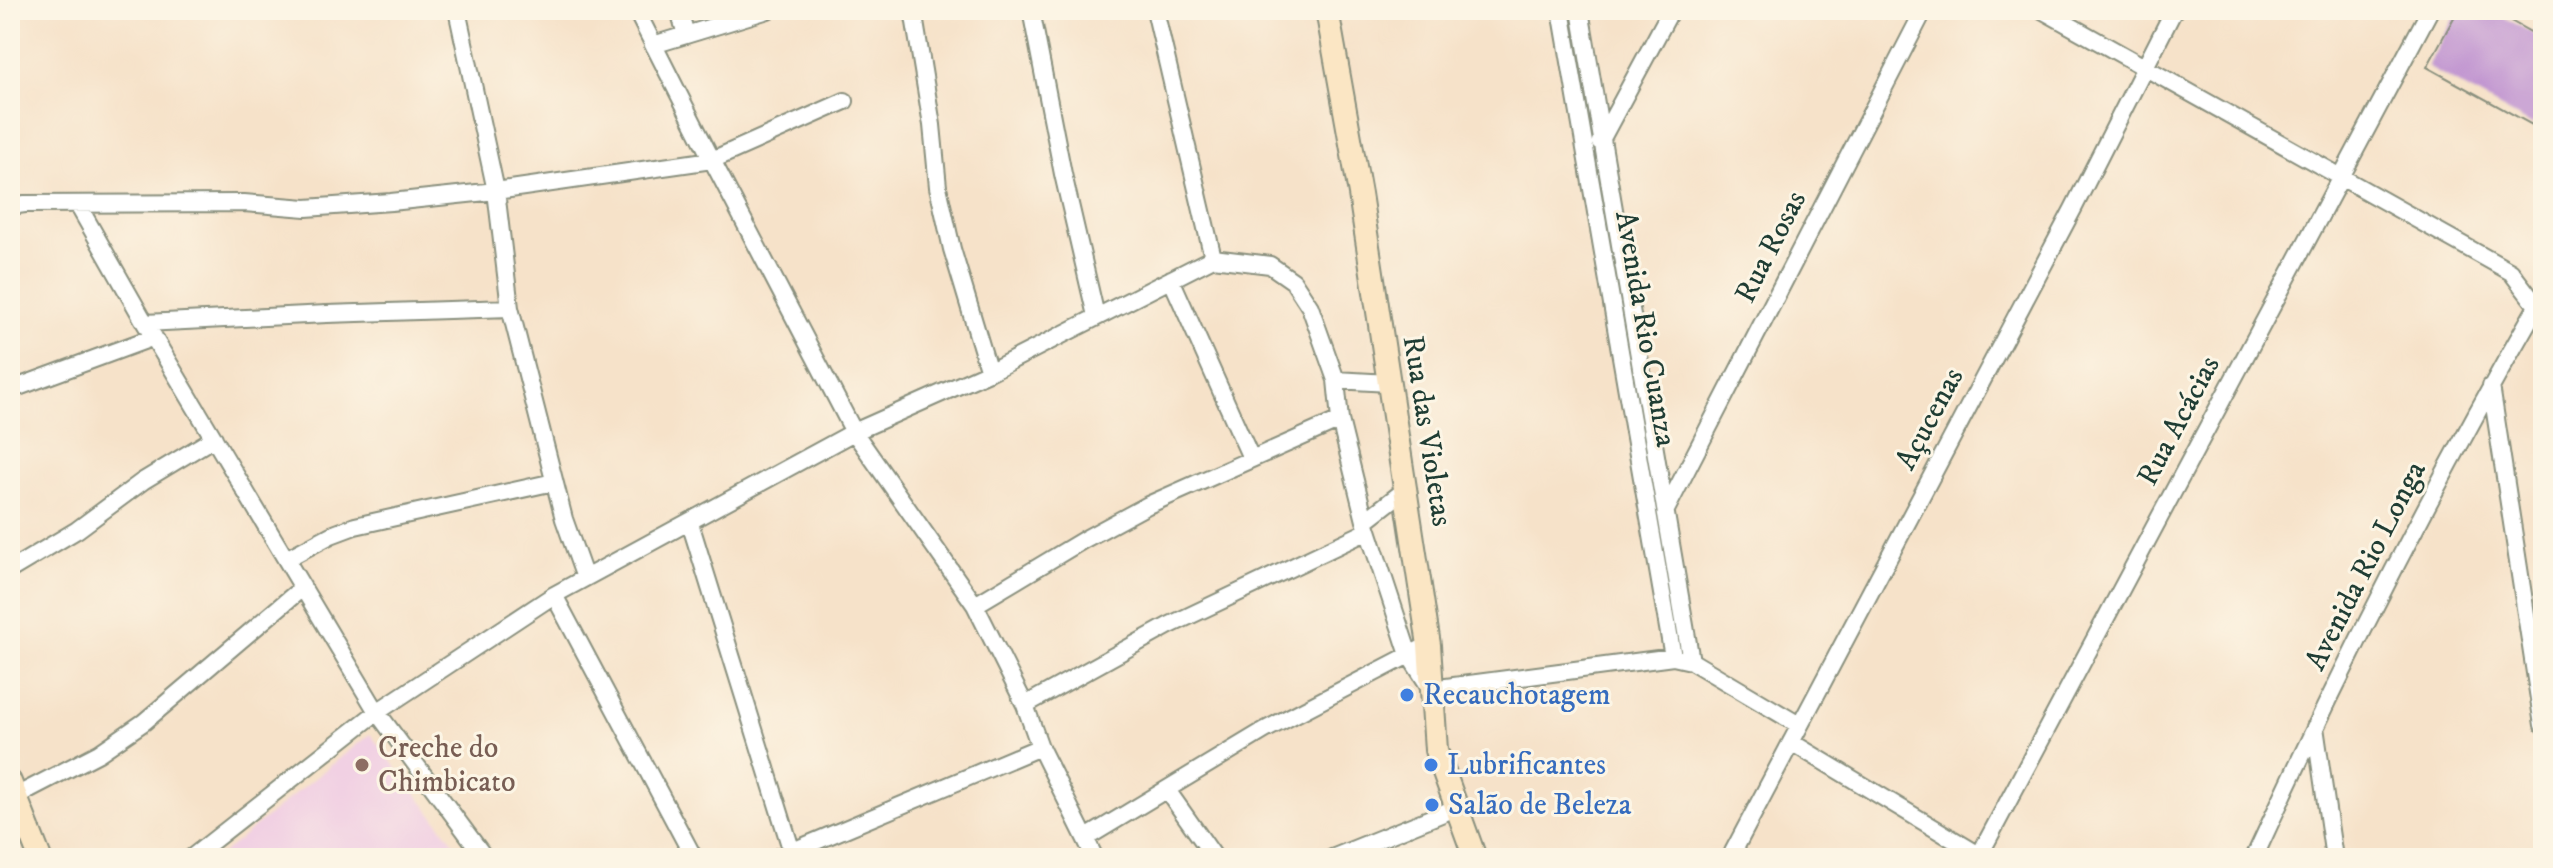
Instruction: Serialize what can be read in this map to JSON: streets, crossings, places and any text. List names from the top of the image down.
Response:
{
  "streets": {
    "street": [
      "Rua Rosas",
      "Avenida Rio Cuanza",
      "Açucenas",
      "Rua Acácias",
      "Rua das Violetas",
      "Avenida Rio Longa"
    ]
  },
  "places": [
    "Recauchotagem",
    "Creche do Chimbicato",
    "Lubrificantes",
    "Salão de Beleza"
  ]
}
